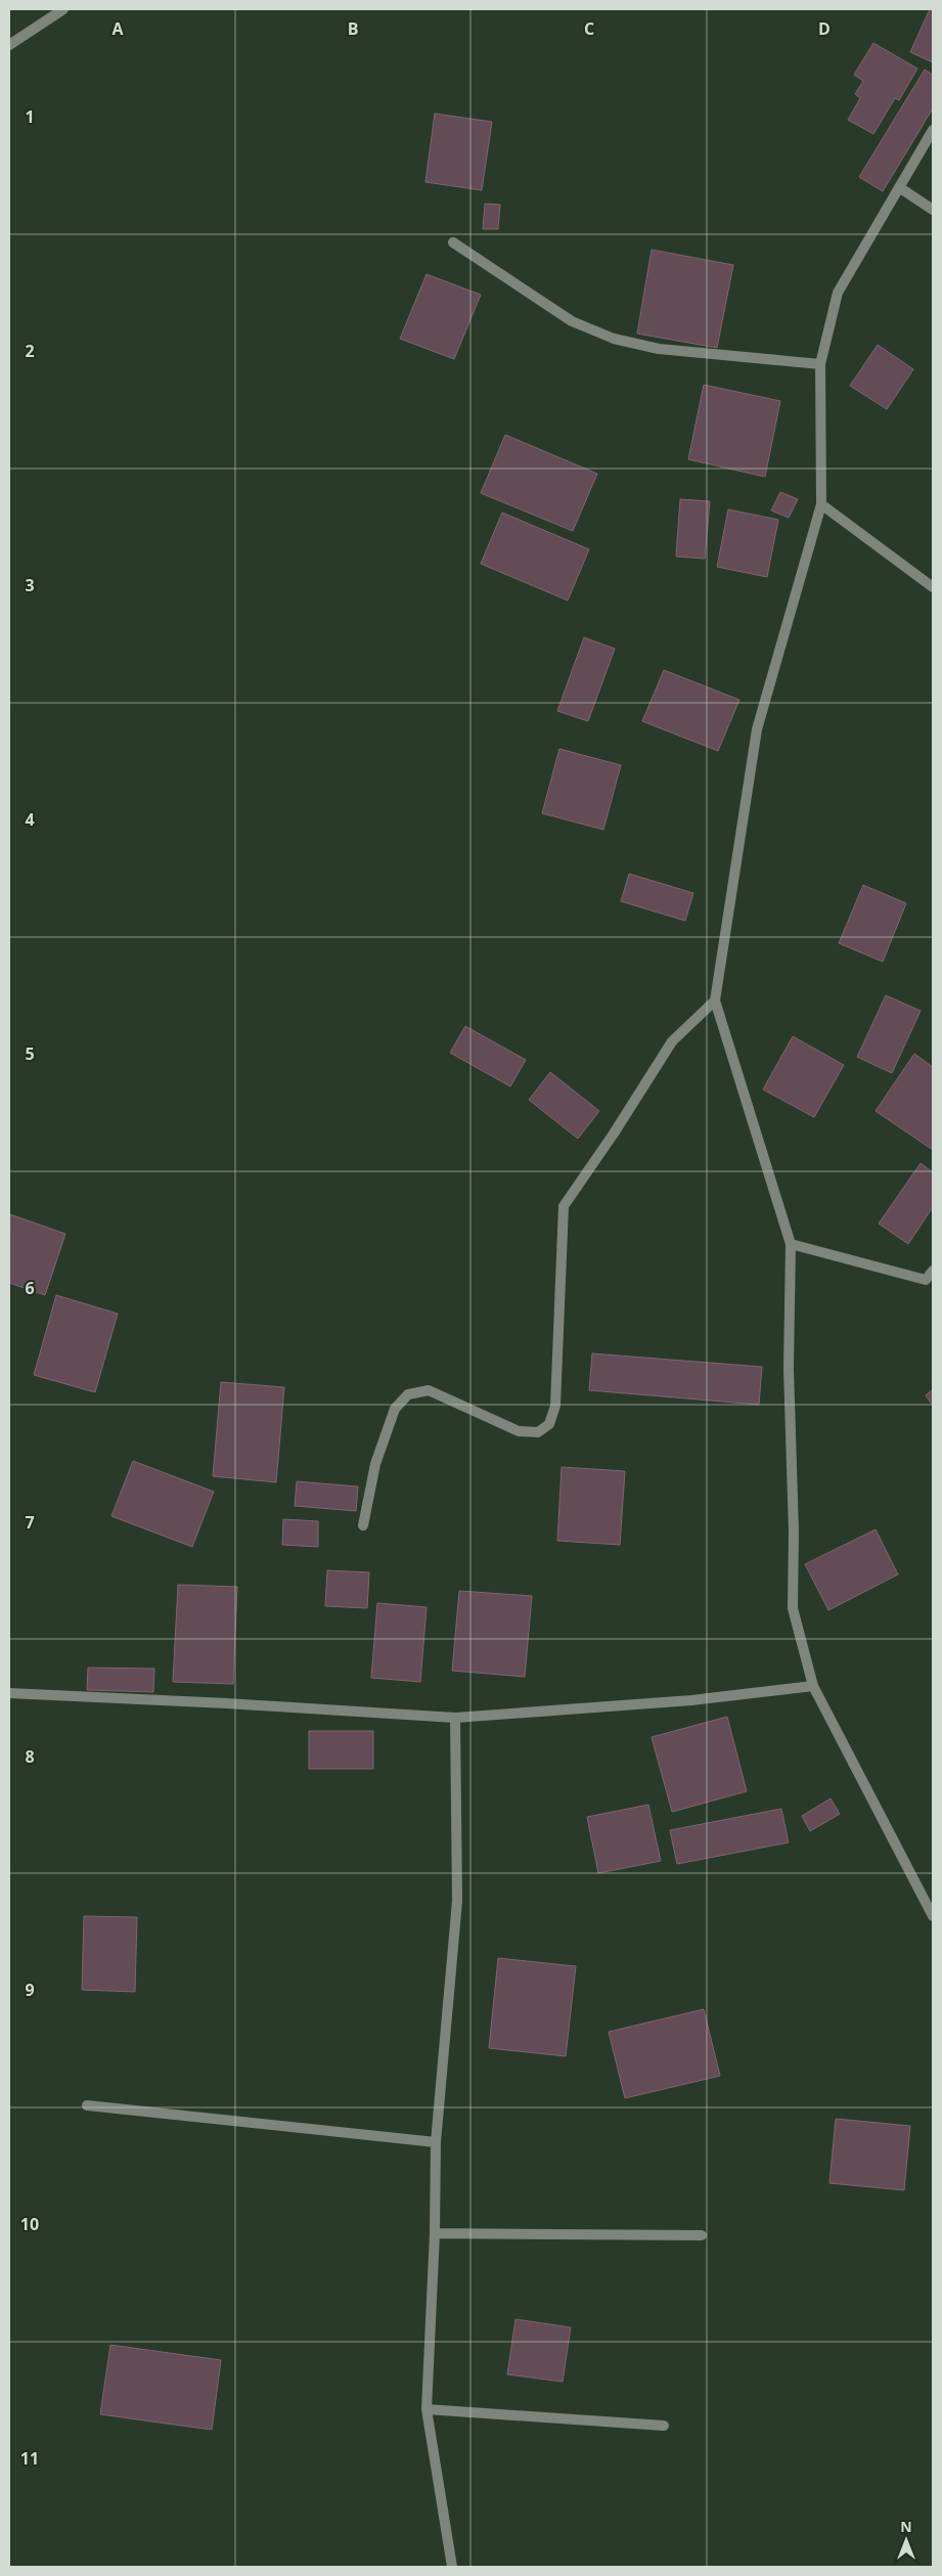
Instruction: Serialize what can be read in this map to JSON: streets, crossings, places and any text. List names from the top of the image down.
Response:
{
  "north": "top",
  "grid": {
    "columns": [
      "A",
      "B",
      "C",
      "D"
    ],
    "rows": [
      "1",
      "2",
      "3",
      "4",
      "5",
      "6",
      "7",
      "8",
      "9",
      "10",
      "11"
    ]
  }
}
